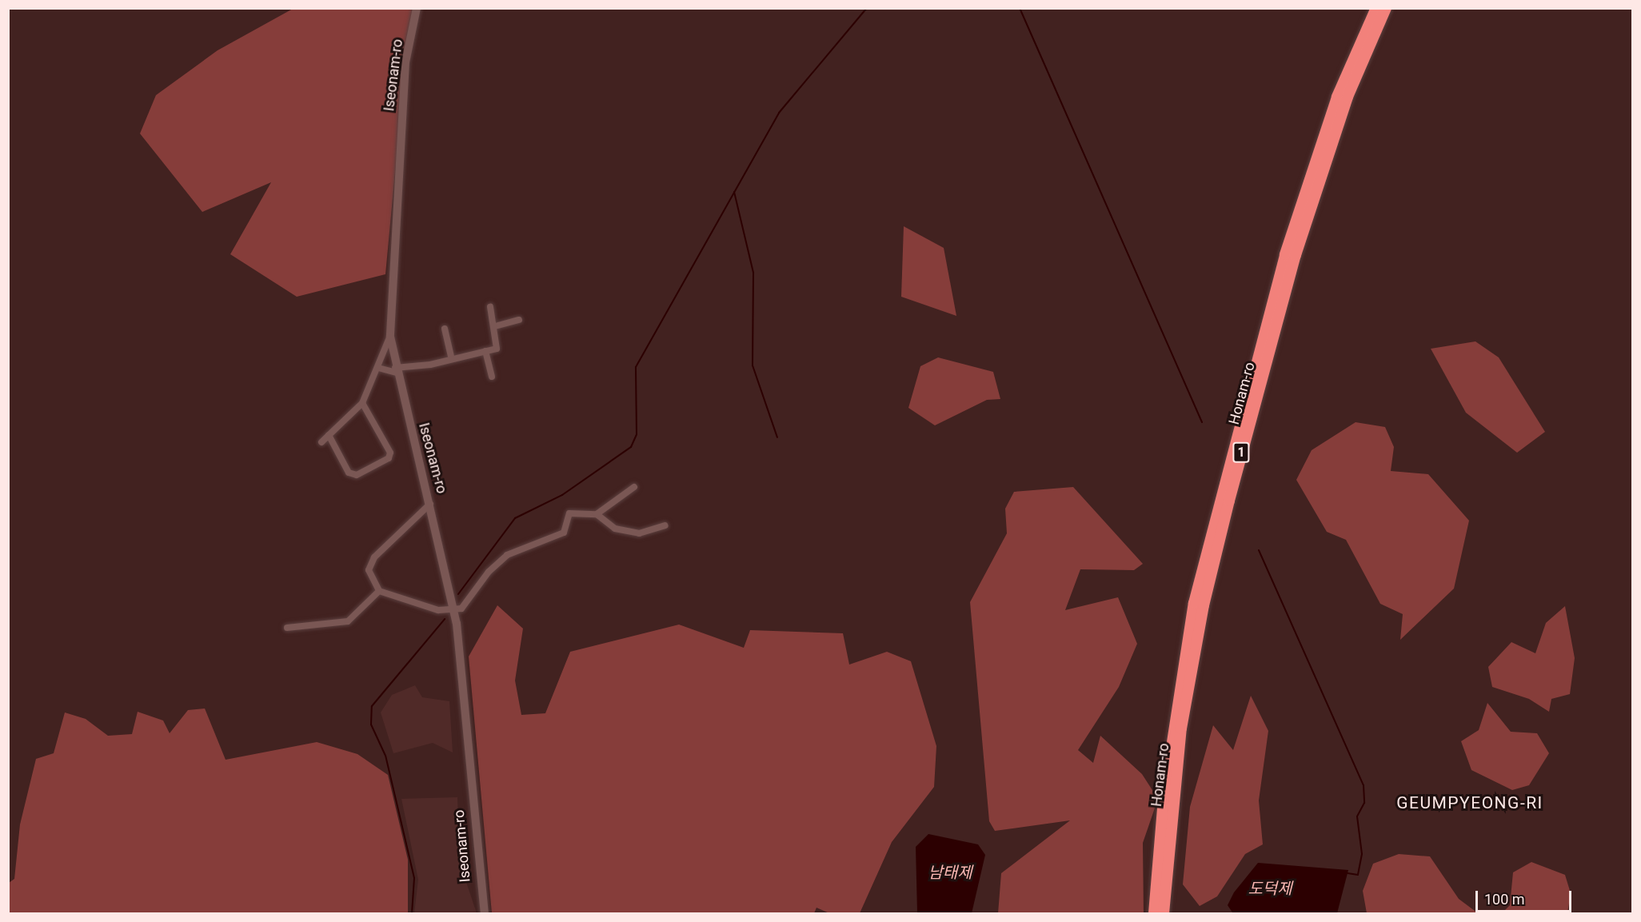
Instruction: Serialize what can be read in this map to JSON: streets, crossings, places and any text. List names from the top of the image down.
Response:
{
  "streets": {
    "highway": ["Honam-ro", "1"],
    "main road": ["Iseonam-ro"]
  },
  "districts": ["GEUMPYEONG-RI"],
  "water": ["남태제", "도덕제"],
  "scale_bar": "100 m"
}
